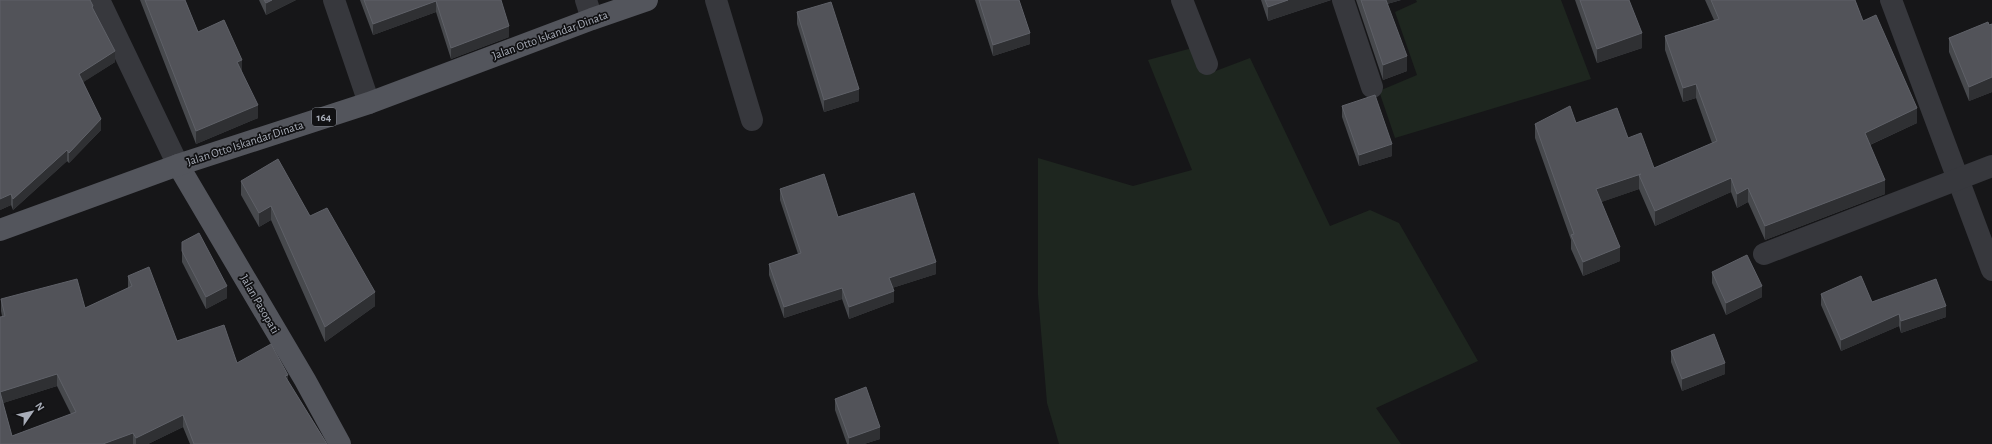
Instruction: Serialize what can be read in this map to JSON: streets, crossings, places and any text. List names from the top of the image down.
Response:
{
  "streets": {
    "main road": ["Jalan Otto Iskandar Dinata", "164", "Jalan Pasopati"]
  },
  "crossings": [
    ["Jalan Otto Iskandar Dinata", "Jalan Pasopati"]
  ],
  "north": "top right"
}
